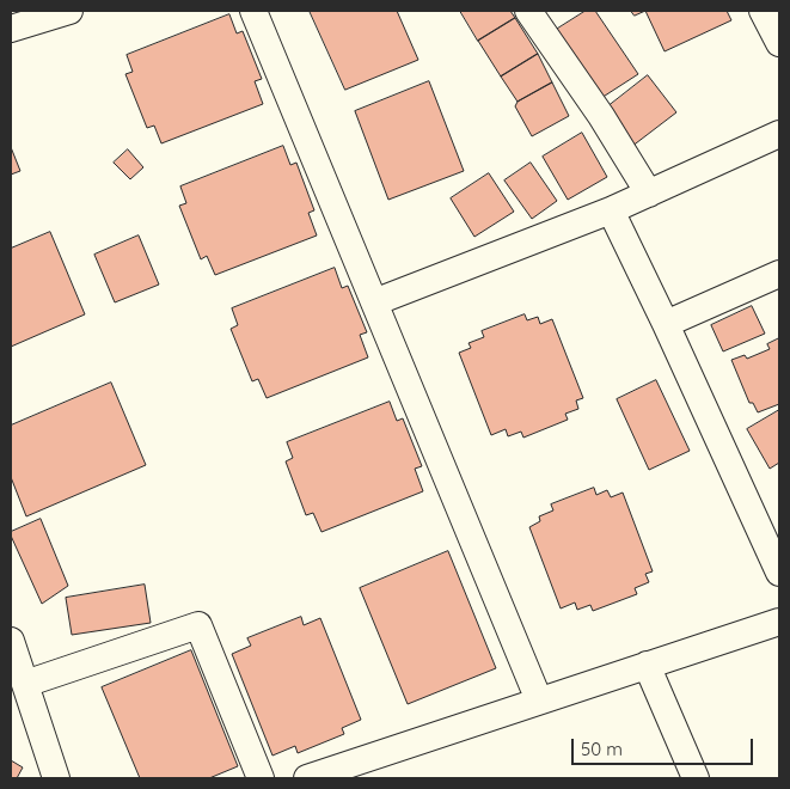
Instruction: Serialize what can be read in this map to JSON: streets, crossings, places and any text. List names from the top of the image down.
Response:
{
  "scale_bar": "50 m"
}
